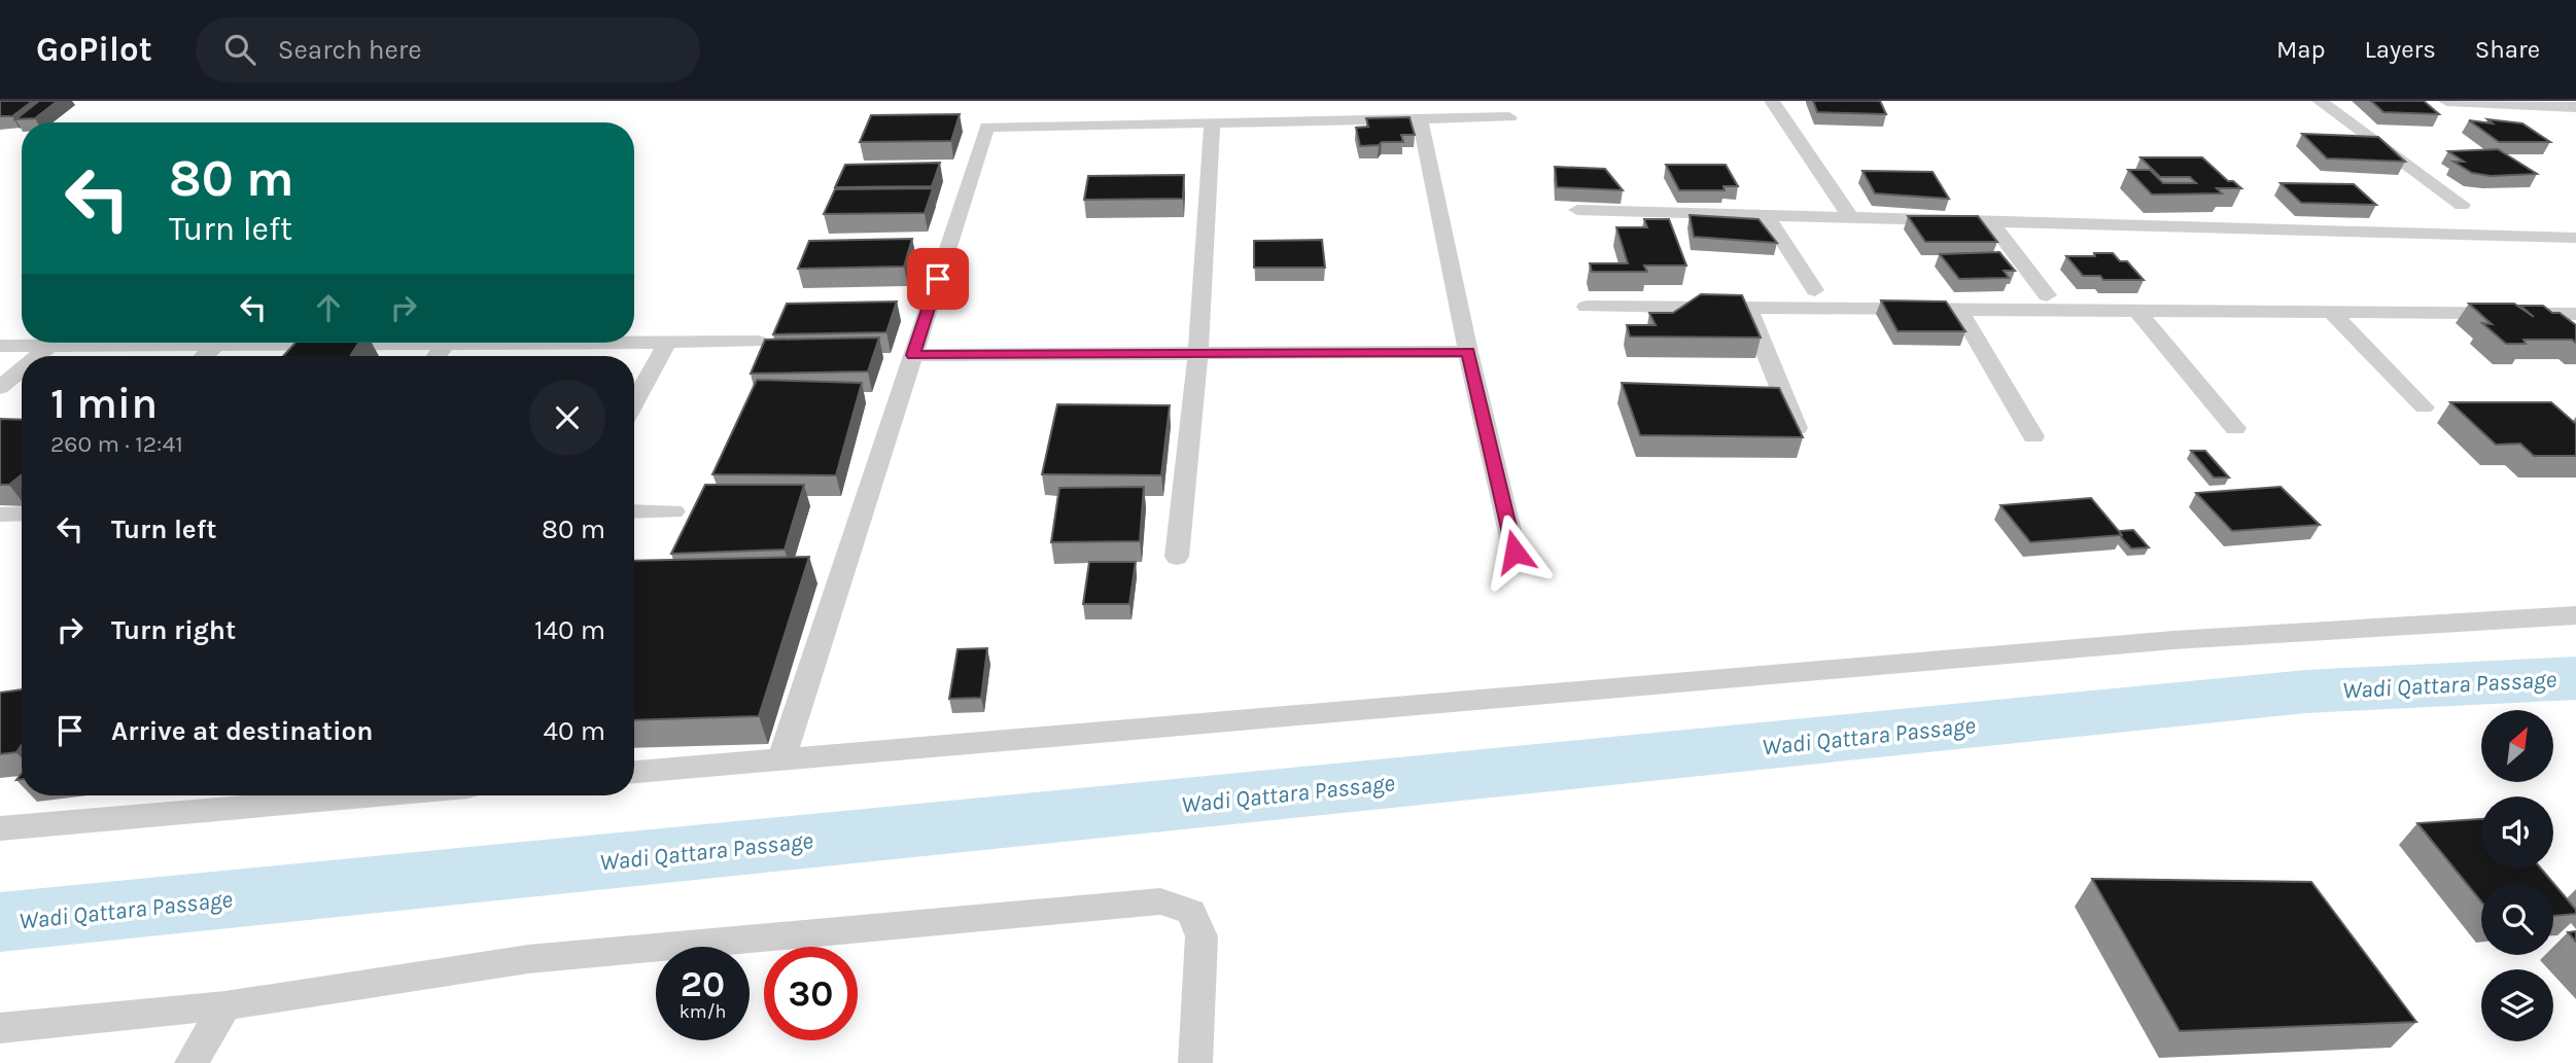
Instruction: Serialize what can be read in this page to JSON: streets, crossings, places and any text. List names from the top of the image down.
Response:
{
  "water": ["Wadi Qattara Passage"],
  "north": "top right",
  "page": {
    "header": "GoPilot",
    "search": "Search here",
    "nav": ["Map", "Layers", "Share"],
    "turn": ["80 m", "Turn left"],
    "heading": ["1 min", "260 m · 12:41"],
    "list": [
      {
        "name": "Turn left",
        "value": "80 m"
      },
      {
        "name": "Turn right",
        "value": "140 m"
      },
      {
        "name": "Arrive at destination",
        "value": "40 m"
      }
    ],
    "speed": "20 km/h",
    "limit": "30"
  }
}
